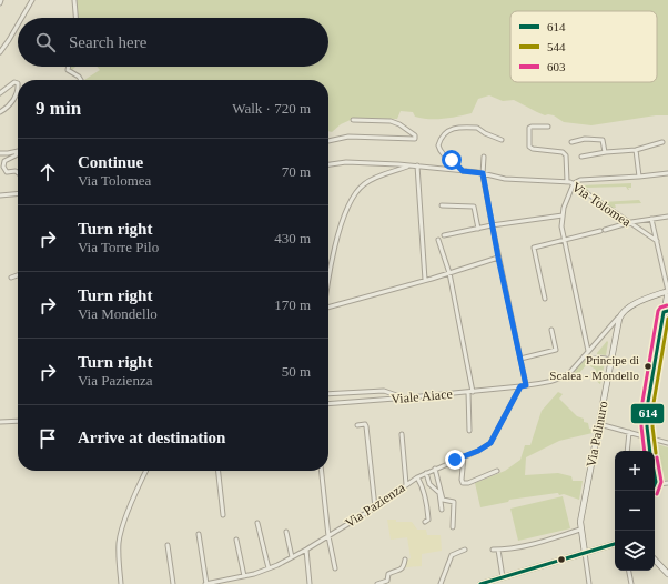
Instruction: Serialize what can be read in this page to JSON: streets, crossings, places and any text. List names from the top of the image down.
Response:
{
  "streets": {
    "main road": ["Via Palinuro"],
    "street": ["Via Tolomea", "Viale Aiace", "Via Pazienza"]
  },
  "crossings": [
    ["Viale Aiace", "Via Palinuro"],
    ["Viale Aiace", "Via Pazienza"]
  ],
  "places": ["Principe di Scalea - Mondello"],
  "lines": ["transit line 603", "transit line 614", "transit line 544"],
  "legend": ["614", "544", "603"],
  "page": {
    "search": "Search here",
    "heading": ["9 min", "Walk · 720 m"],
    "list": [
      ["Continue", "Via Tolomea", "70 m"],
      ["Turn right", "Via Torre Pilo", "430 m"],
      ["Turn right", "Via Mondello", "170 m"],
      ["Turn right", "Via Pazienza", "50 m"],
      "Arrive at destination"
    ],
    "map_buttons": ["+", "−"]
  }
}
